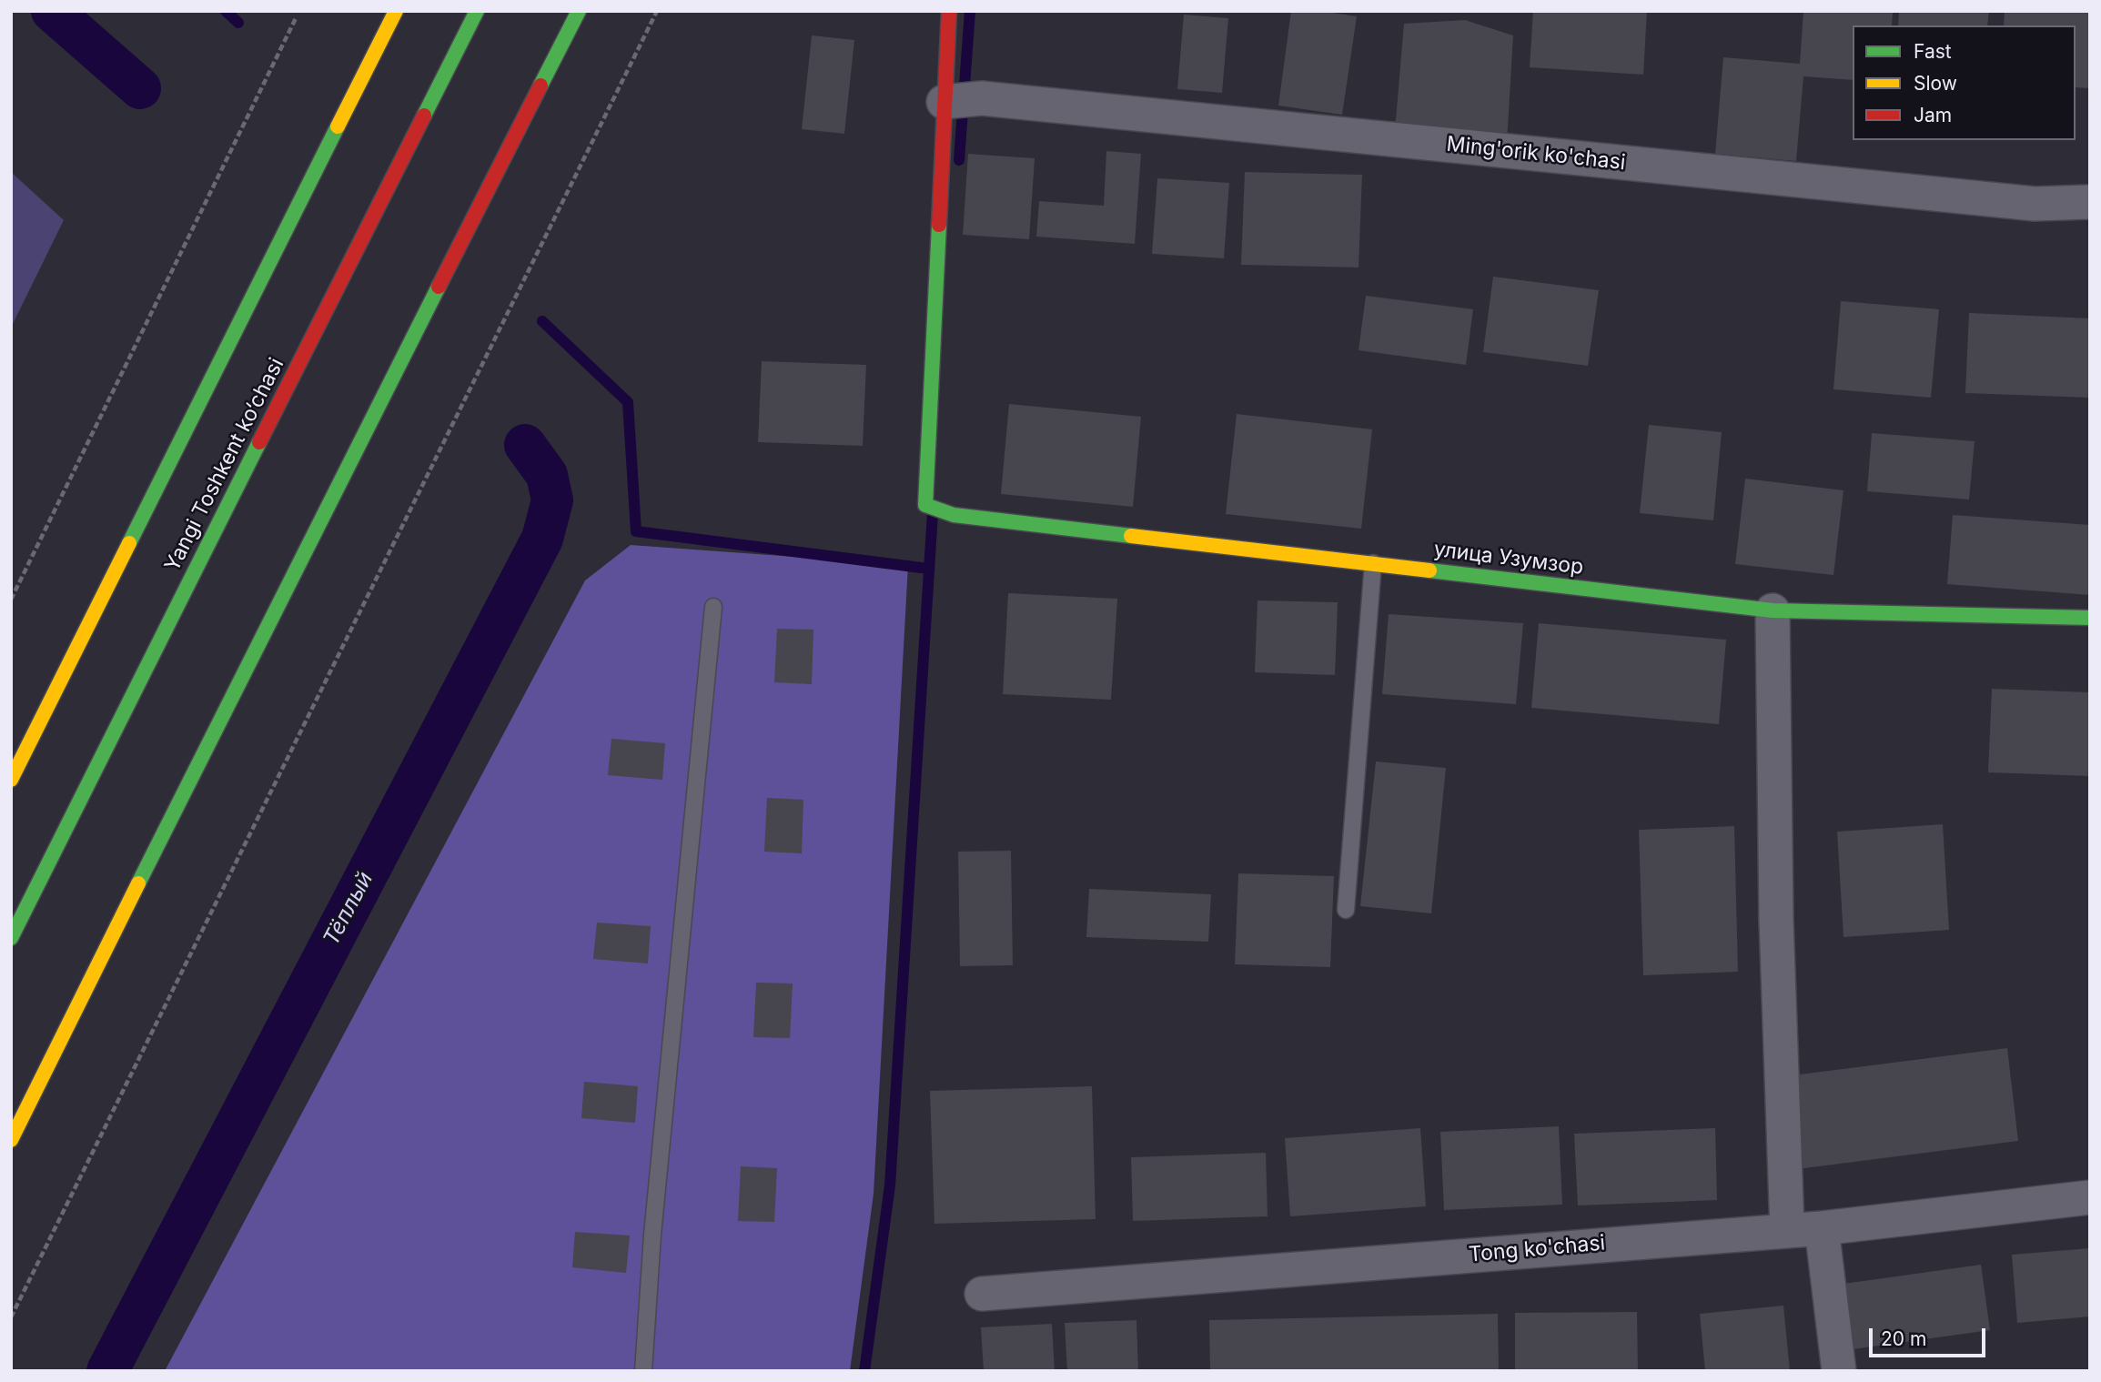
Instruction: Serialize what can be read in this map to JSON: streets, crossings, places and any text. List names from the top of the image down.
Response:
{
  "streets": {
    "main road": ["Yangi Toshkent ko‘chasi", "улица Узумзор"],
    "street": ["Ming'orik ko'chasi", "Tong ko'chasi"]
  },
  "crossings": [
    ["Ming'orik ko'chasi", "улица Узумзор"]
  ],
  "water": ["Тёплый"],
  "legend": ["Fast", "Slow", "Jam"],
  "scale_bar": "20 m"
}
